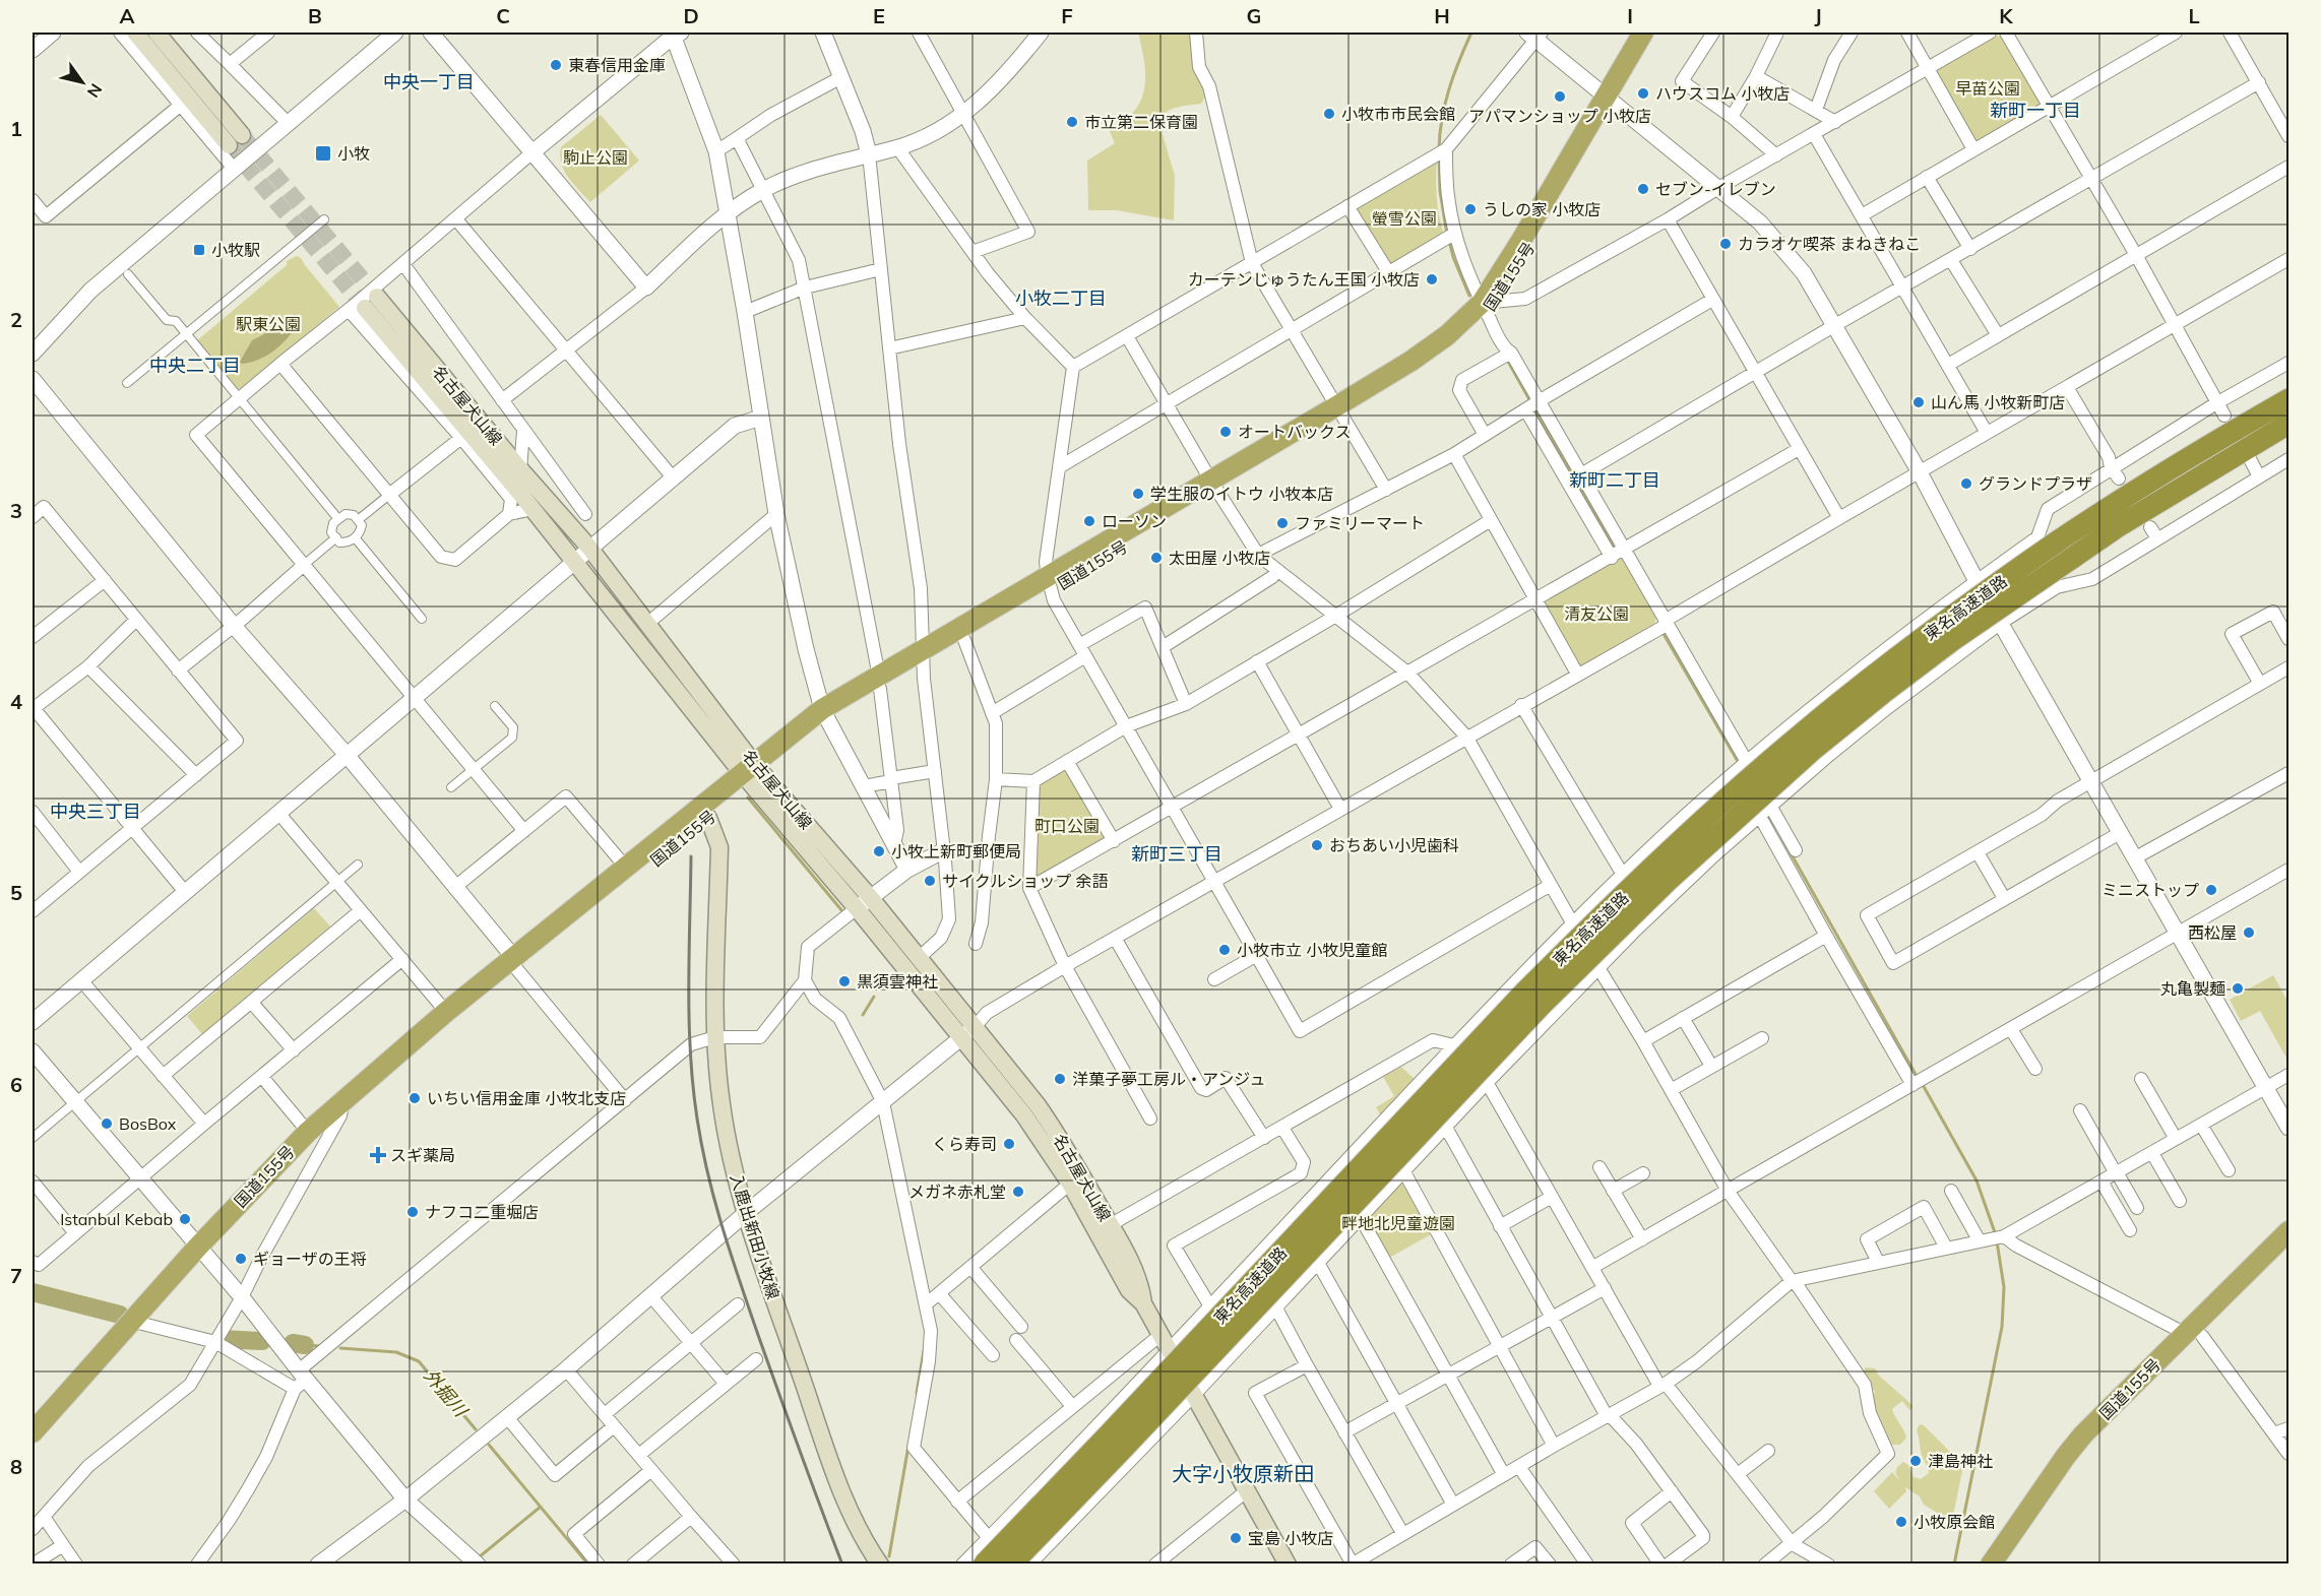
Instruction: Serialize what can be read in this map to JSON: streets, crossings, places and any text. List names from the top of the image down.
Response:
{
  "streets": {
    "highway": ["国道155号", "東名高速道路"],
    "main road": ["名古屋犬山線", "入鹿出新田小牧線"]
  },
  "crossings": [
    ["国道155号", "名古屋犬山線"],
    ["国道155号", "入鹿出新田小牧線"]
  ],
  "districts": [
    "中央一丁目",
    "新町一丁目",
    "小牧二丁目",
    "中央二丁目",
    "新町二丁目",
    "中央三丁目",
    "新町三丁目",
    "大字小牧原新田"
  ],
  "water": ["外掘川"],
  "parks": [
    "早苗公園",
    "駒止公園",
    "螢雪公園",
    "駅東公園",
    "清友公園",
    "町口公園",
    "畔地北児童遊園"
  ],
  "places": {
    "other": [
      "東春信用金庫",
      "ハウスコム 小牧店",
      "アパマンショップ 小牧店",
      "小牧市市民会館",
      "市立第二保育園",
      "セブン-イレブン",
      "うしの家 小牧店",
      "カラオケ喫茶 まねきねこ",
      "カーテンじゅうたん王国 小牧店",
      "山ん馬 小牧新町店",
      "オートバックス",
      "グランドプラザ",
      "学生服のイトウ 小牧本店",
      "ローソン",
      "ファミリーマート",
      "太田屋 小牧店",
      "おちあい小児歯科",
      "小牧上新町郵便局",
      "サイクルショップ 余語",
      "ミニストップ",
      "西松屋",
      "小牧市立 小牧児童館",
      "黒須雲神社",
      "丸亀製麺",
      "洋菓子夢工房ル・アンジュ",
      "いちい信用金庫 小牧北支店",
      "BosBox",
      "くら寿司",
      "メガネ赤札堂",
      "ナフコ二重堀店",
      "Istanbul Kebab",
      "ギョーザの王将",
      "津島神社",
      "小牧原会館",
      "宝島 小牧店"
    ],
    "transit": ["小牧", "小牧駅"],
    "health": ["スギ薬局"]
  },
  "north": "bottom right",
  "grid": {
    "columns": [
      "A",
      "B",
      "C",
      "D",
      "E",
      "F",
      "G",
      "H",
      "I",
      "J",
      "K",
      "L"
    ],
    "rows": [
      "1",
      "2",
      "3",
      "4",
      "5",
      "6",
      "7",
      "8"
    ]
  }
}
